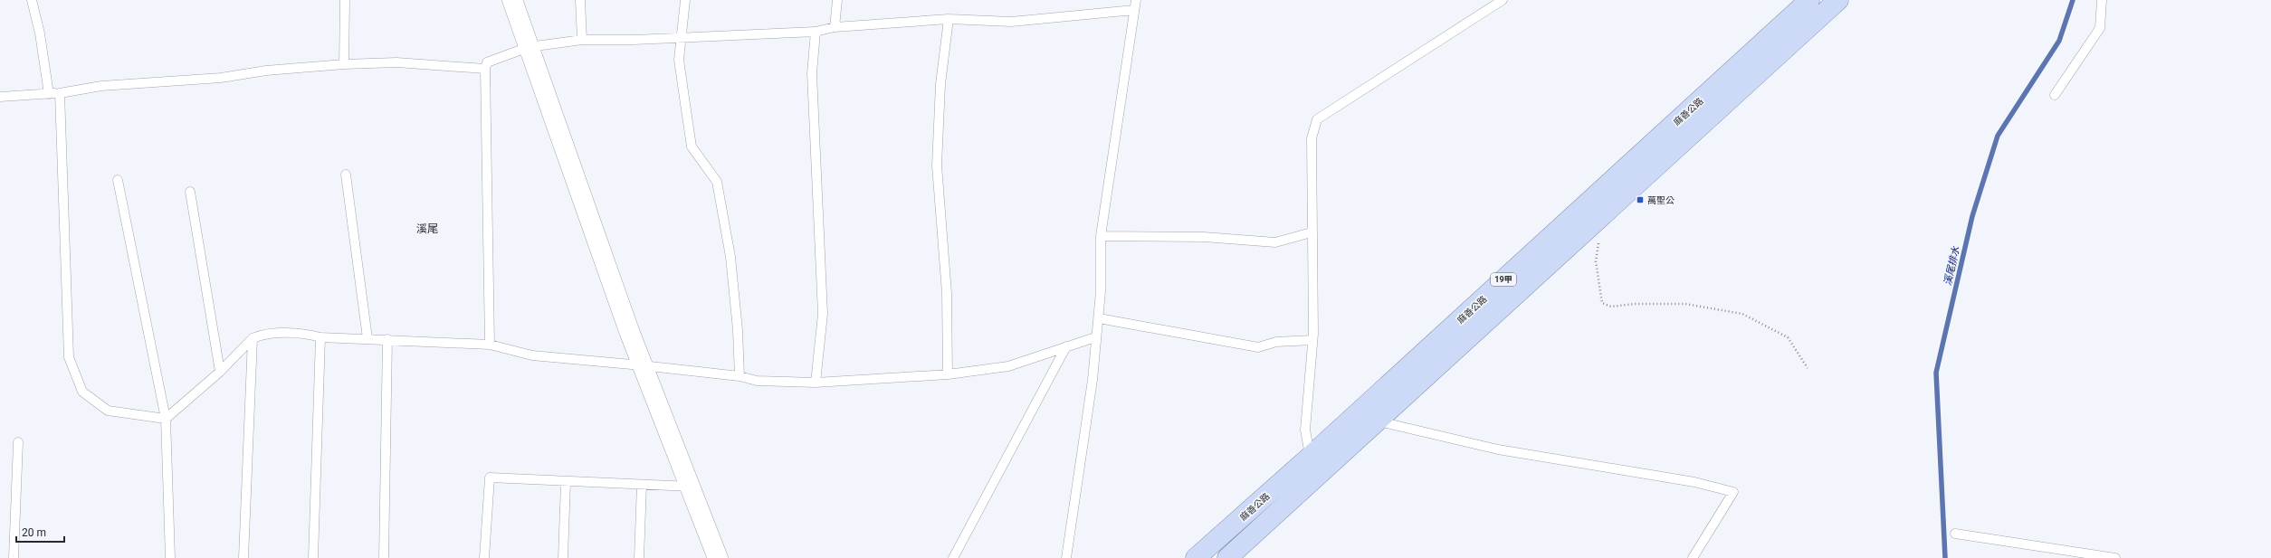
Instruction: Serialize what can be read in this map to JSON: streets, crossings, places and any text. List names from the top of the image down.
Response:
{
  "streets": {
    "main road": ["麻善公路", "19甲"]
  },
  "districts": ["溪尾"],
  "water": ["溪尾排水"],
  "places": {
    "transit": ["萬聖公"]
  },
  "scale_bar": "20 m"
}
